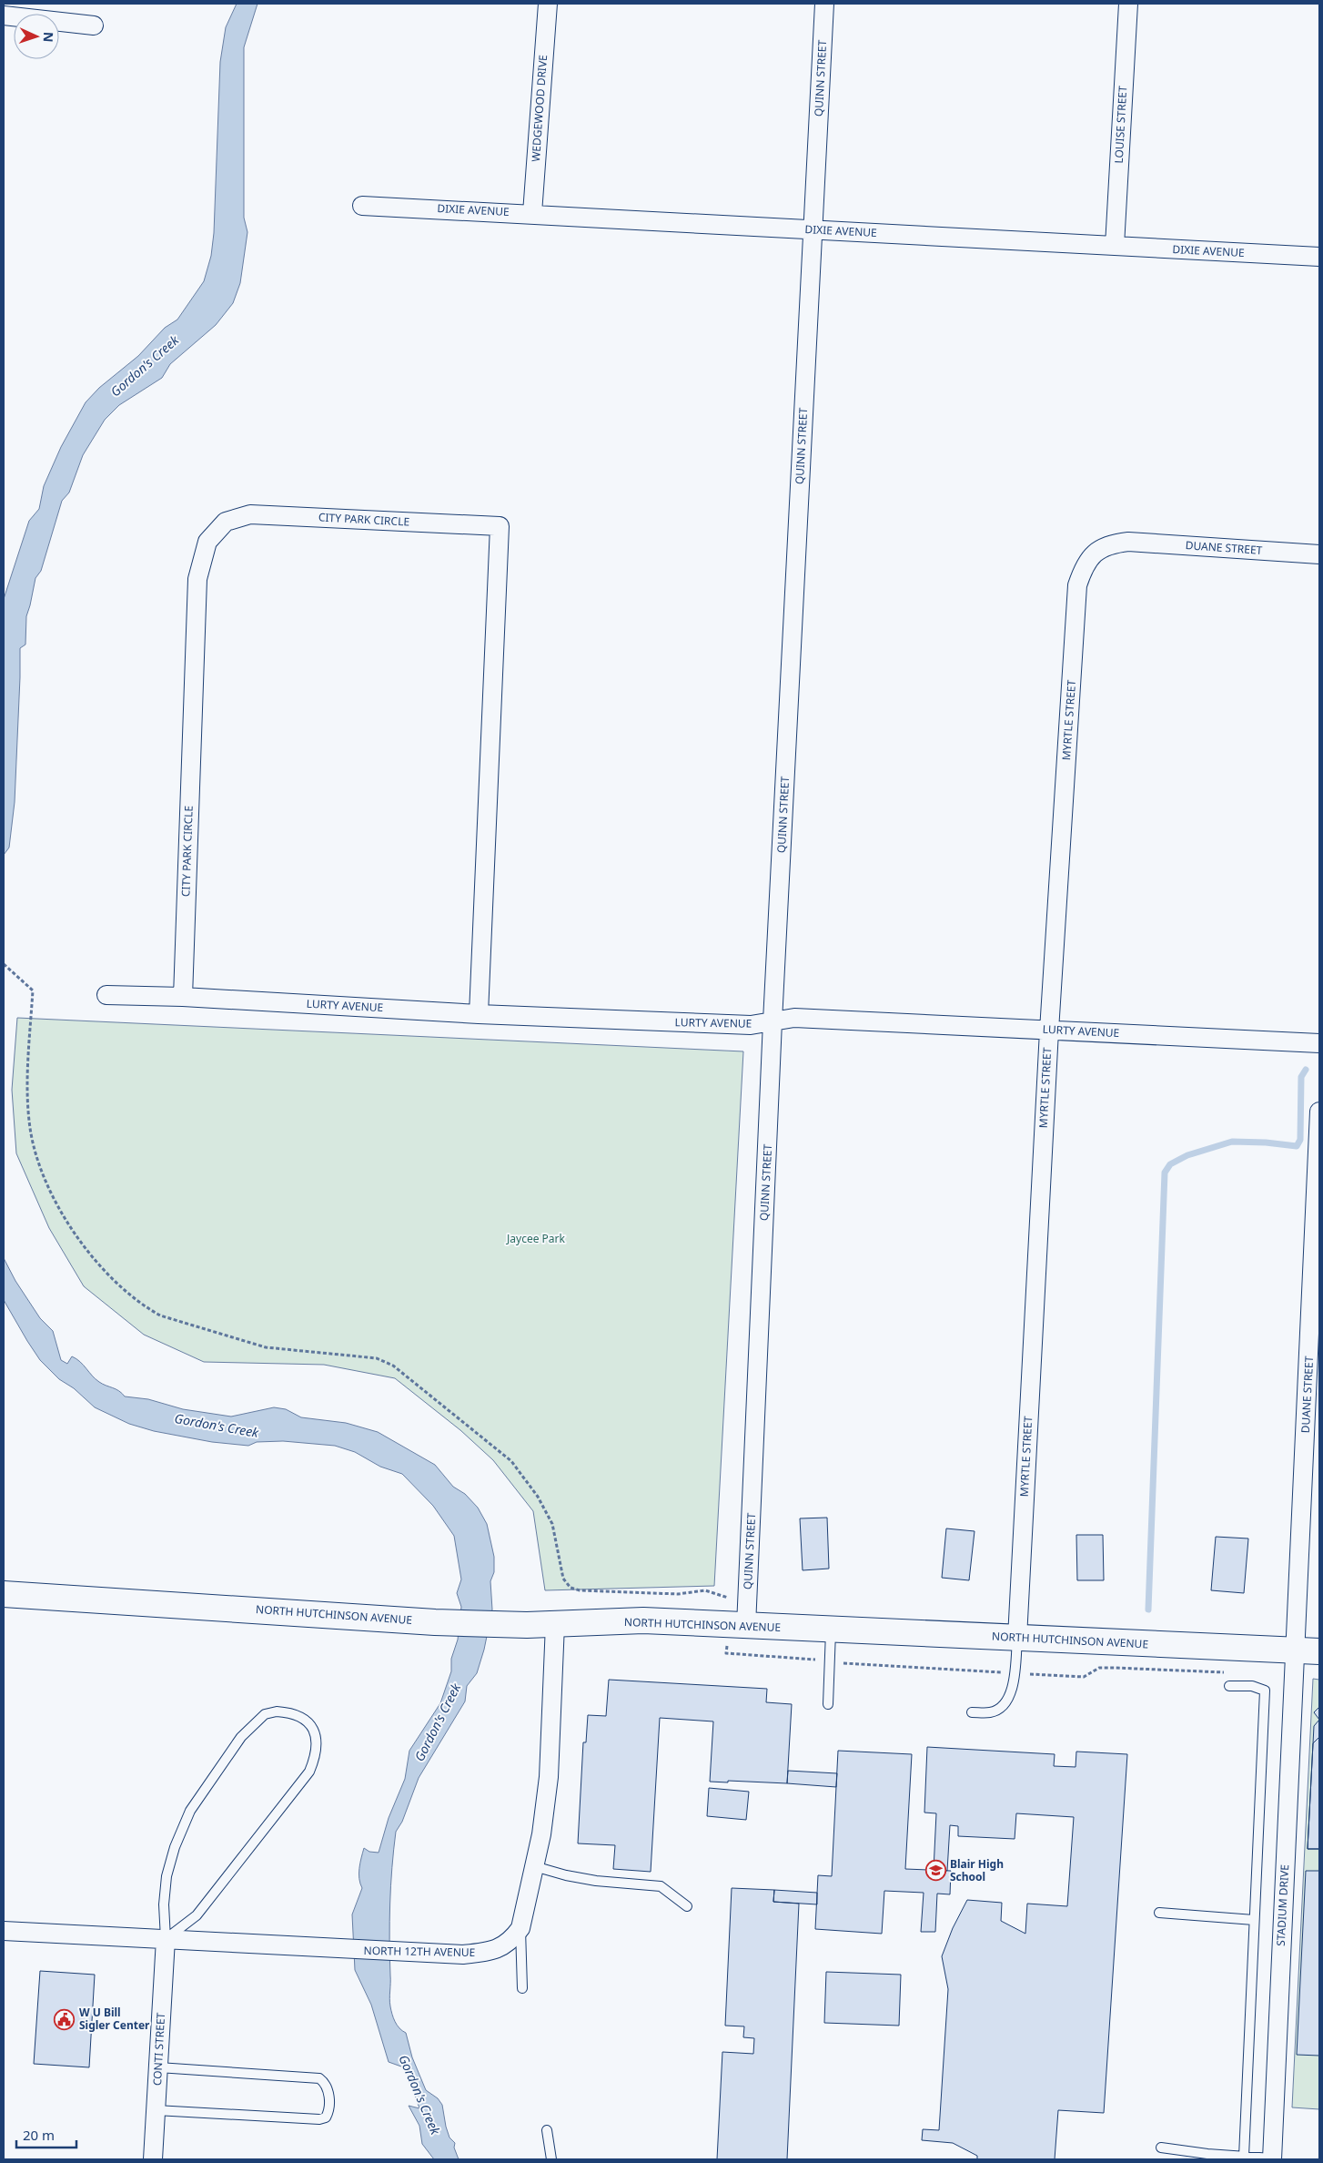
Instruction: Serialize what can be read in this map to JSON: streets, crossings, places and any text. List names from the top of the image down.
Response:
{
  "streets": {
    "main road": ["NORTH HUTCHINSON AVENUE"],
    "street": [
      "QUINN STREET",
      "WEDGEWOOD DRIVE",
      "LOUISE STREET",
      "DIXIE AVENUE",
      "CITY PARK CIRCLE",
      "DUANE STREET",
      "MYRTLE STREET",
      "LURTY AVENUE",
      "STADIUM DRIVE",
      "NORTH 12TH AVENUE",
      "CONTI STREET"
    ]
  },
  "crossings": [
    ["QUINN STREET", "DIXIE AVENUE"],
    ["QUINN STREET", "LURTY AVENUE"],
    ["QUINN STREET", "NORTH HUTCHINSON AVENUE"],
    ["WEDGEWOOD DRIVE", "DIXIE AVENUE"],
    ["LOUISE STREET", "DIXIE AVENUE"],
    ["CITY PARK CIRCLE", "LURTY AVENUE"],
    ["DUANE STREET", "MYRTLE STREET"],
    ["DUANE STREET", "NORTH HUTCHINSON AVENUE"],
    ["DUANE STREET", "STADIUM DRIVE"],
    ["MYRTLE STREET", "LURTY AVENUE"],
    ["MYRTLE STREET", "NORTH HUTCHINSON AVENUE"],
    ["NORTH HUTCHINSON AVENUE", "STADIUM DRIVE"],
    ["NORTH 12TH AVENUE", "CONTI STREET"]
  ],
  "water": ["Gordon's Creek"],
  "parks": ["Jaycee Park"],
  "places": {
    "school or university": ["Blair High School"],
    "public building": ["W U Bill Sigler Center"]
  },
  "scale_bar": "20 m",
  "north": "right"
}
